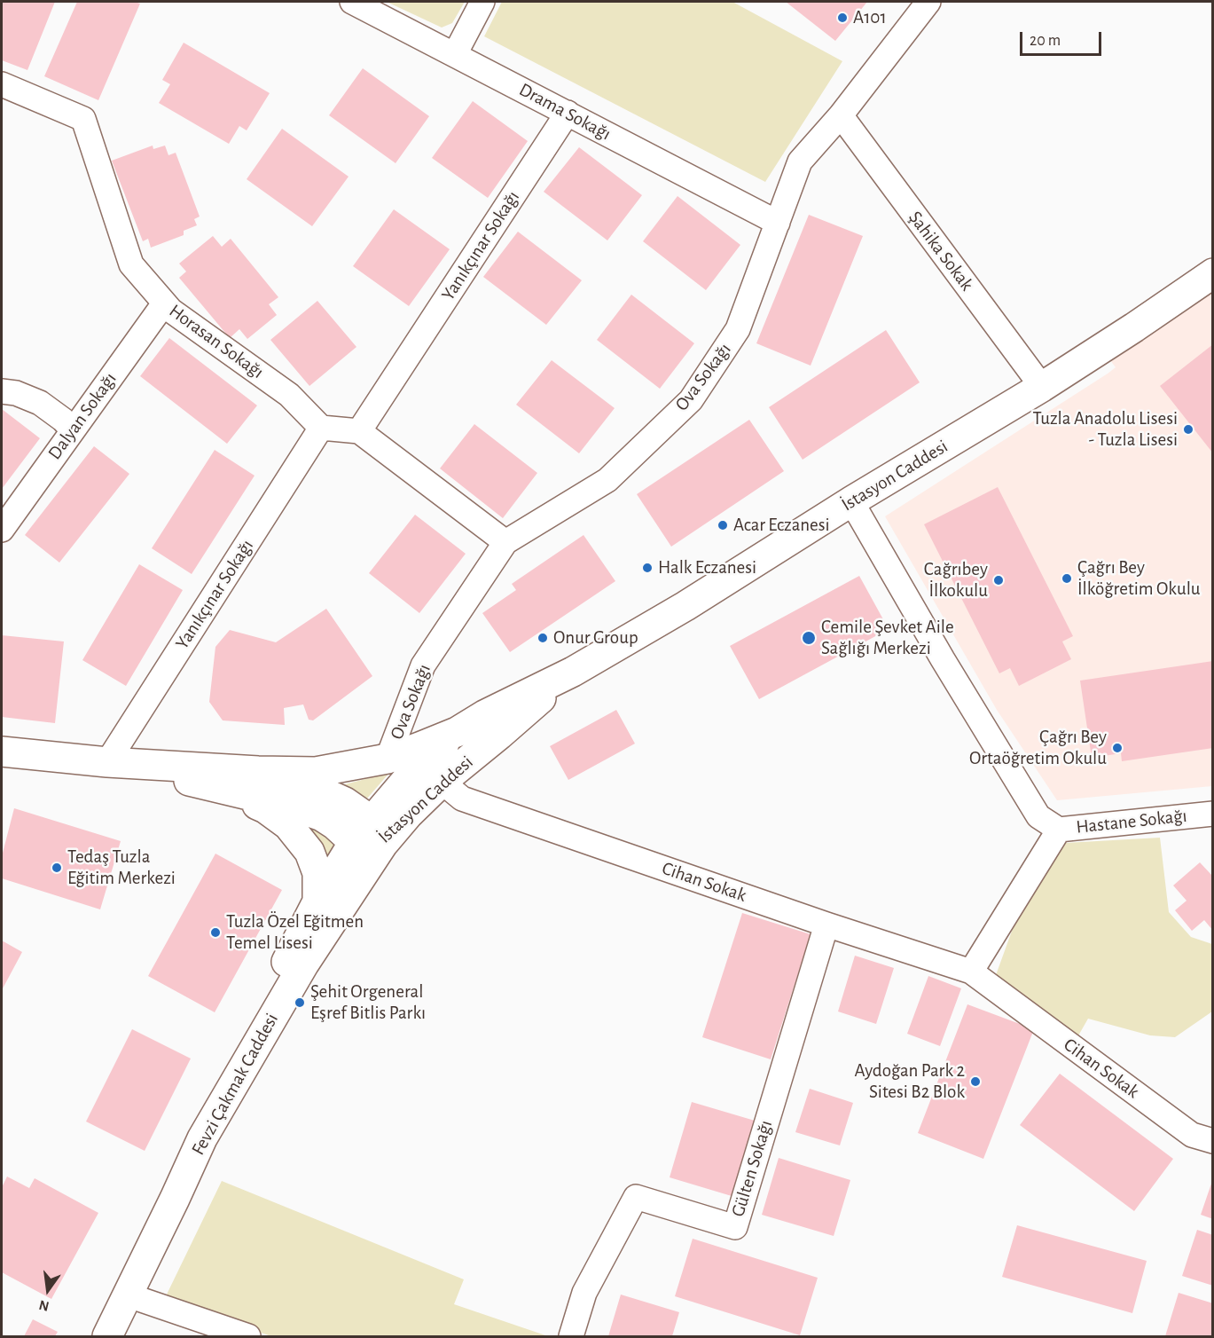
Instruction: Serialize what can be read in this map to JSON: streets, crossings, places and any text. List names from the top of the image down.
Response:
{
  "streets": {
    "street": [
      "Drama Sokağı",
      "Yanıkçınar Sokağı",
      "Şahika Sokak",
      "Horasan Sokağı",
      "Ova Sokağı",
      "Dalyan Sokağı",
      "İstasyon Caddesi",
      "Hastane Sokağı",
      "Cihan Sokak",
      "Fevzi Çakmak Caddesi",
      "Gülten Sokağı"
    ]
  },
  "crossings": [
    ["Drama Sokağı", "Yanıkçınar Sokağı"],
    ["Drama Sokağı", "Ova Sokağı"],
    ["Yanıkçınar Sokağı", "Horasan Sokağı"],
    ["Yanıkçınar Sokağı", "İstasyon Caddesi"],
    ["Şahika Sokak", "Ova Sokağı"],
    ["Şahika Sokak", "İstasyon Caddesi"],
    ["Horasan Sokağı", "Dalyan Sokağı"],
    ["Ova Sokağı", "İstasyon Caddesi"],
    ["İstasyon Caddesi", "Hastane Sokağı"],
    ["İstasyon Caddesi", "Cihan Sokak"],
    ["İstasyon Caddesi", "Fevzi Çakmak Caddesi"],
    ["Cihan Sokak", "Gülten Sokağı"]
  ],
  "places": [
    "A101",
    "Tuzla Anadolu Lisesi - Tuzla Lisesi",
    "Acar Eczanesi",
    "Halk Eczanesi",
    "Çağrı Bey İlköğretim Okulu",
    "Cağrıbey İlkokulu",
    "Onur Group",
    "Cemile Şevket Aile Sağlığı Merkezi",
    "Çağrı Bey Ortaöğretim Okulu",
    "Tedaş Tuzla Eğitim Merkezi",
    "Tuzla Özel Eğitmen Temel Lisesi",
    "Şehit Orgeneral Eşref Bitlis Parkı",
    "Aydoğan Park 2 Sitesi B2 Blok"
  ],
  "scale_bar": "20 m",
  "north": "bottom"
}
